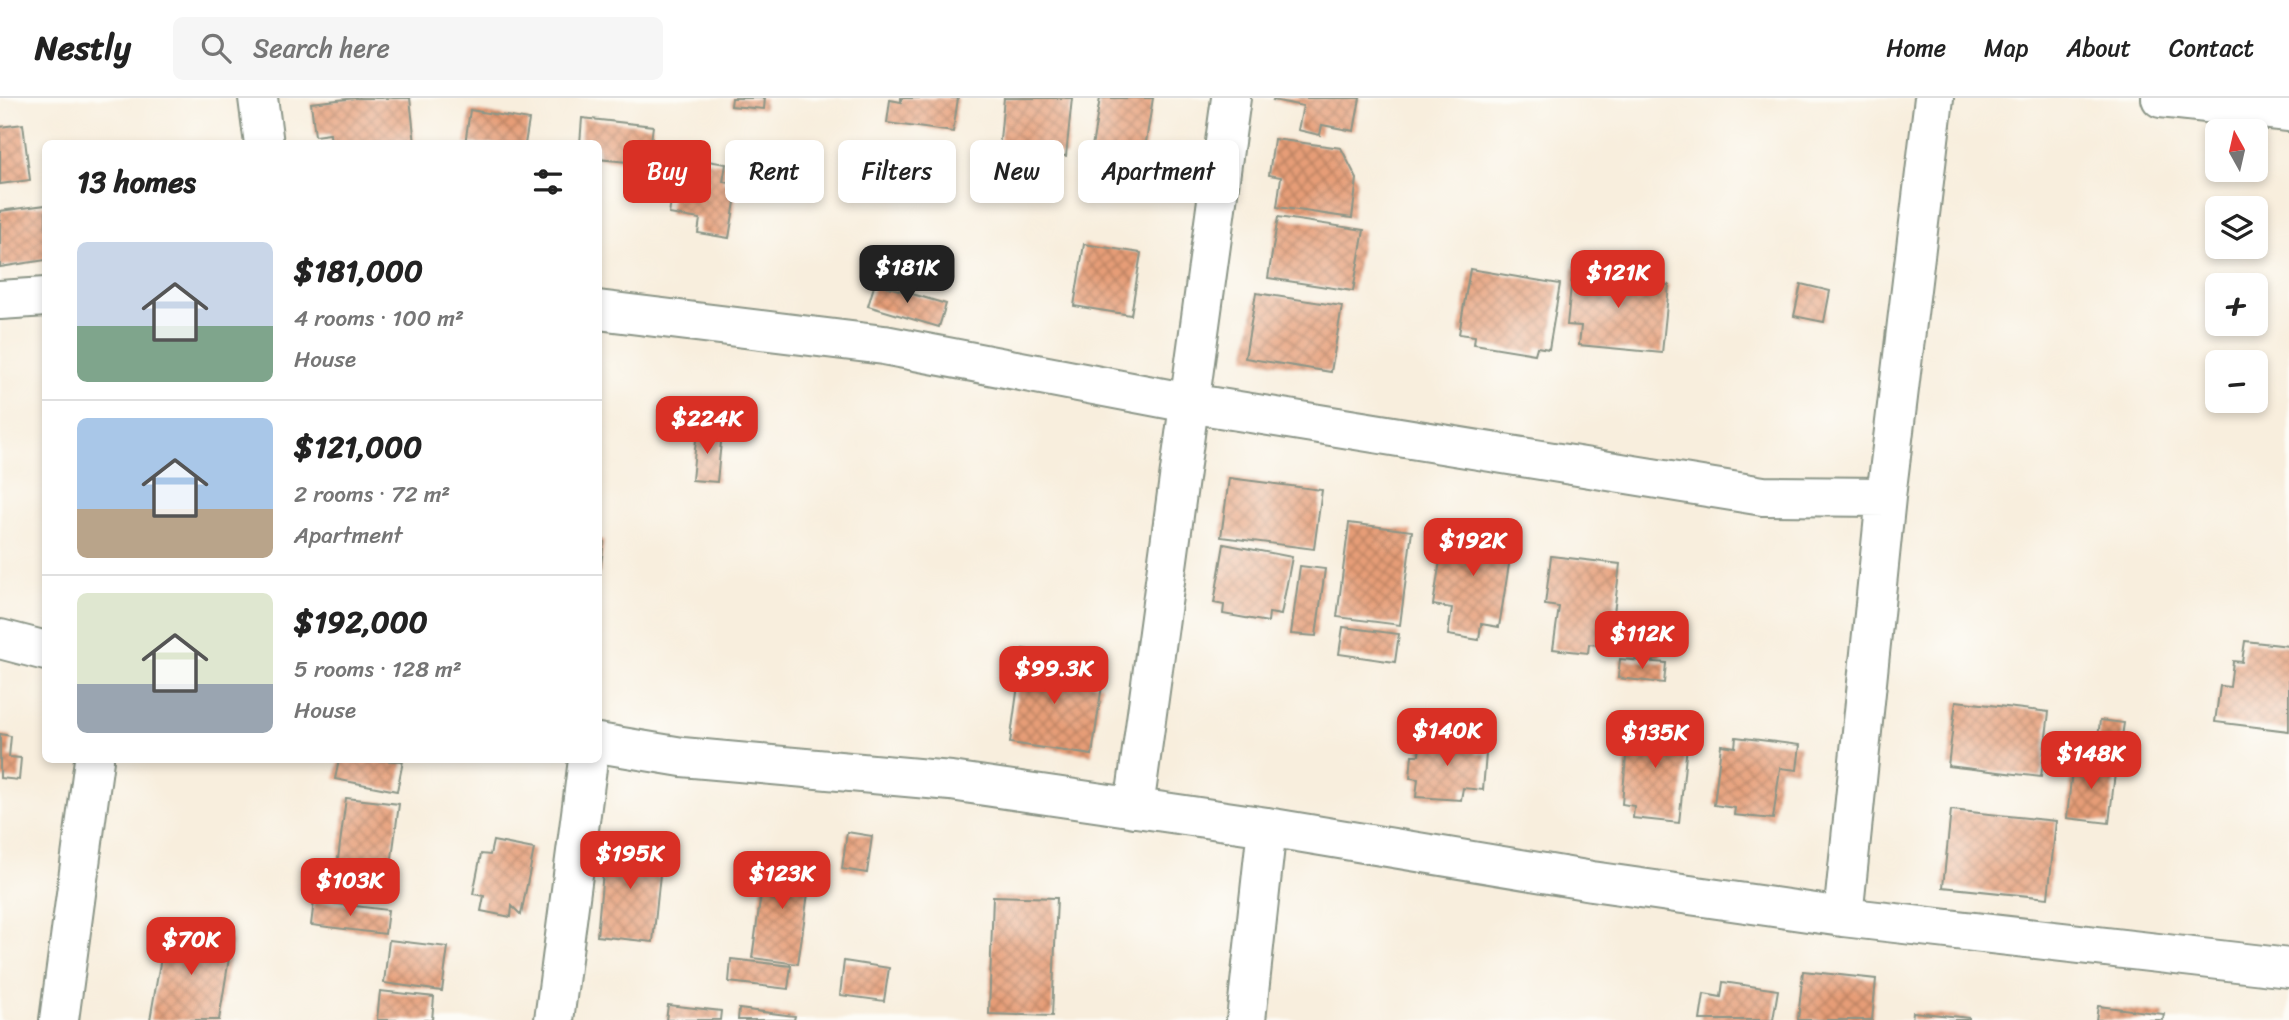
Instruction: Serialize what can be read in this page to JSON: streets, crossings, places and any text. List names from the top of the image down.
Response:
{
  "north": "top",
  "page": {
    "header": "Nestly",
    "search": "Search here",
    "nav": [
      "Home",
      "Map",
      "About",
      "Contact"
    ],
    "map_buttons": ["+", "−"],
    "chip": [
      "Buy",
      "Rent",
      "Filters",
      "New",
      "Apartment"
    ],
    "heading": "13 homes",
    "list": [
      {
        "name": "$181,000",
        "note": "4 rooms · 100 m² · House"
      },
      {
        "name": "$121,000",
        "note": "2 rooms · 72 m² · Apartment"
      },
      {
        "name": "$192,000",
        "note": "5 rooms · 128 m² · House"
      }
    ],
    "price": [
      "$181K",
      "$121K",
      "$224K",
      "$192K",
      "$112K",
      "$99.3K",
      "$140K",
      "$135K",
      "$148K",
      "$195K",
      "$123K",
      "$103K",
      "$70K"
    ]
  }
}
